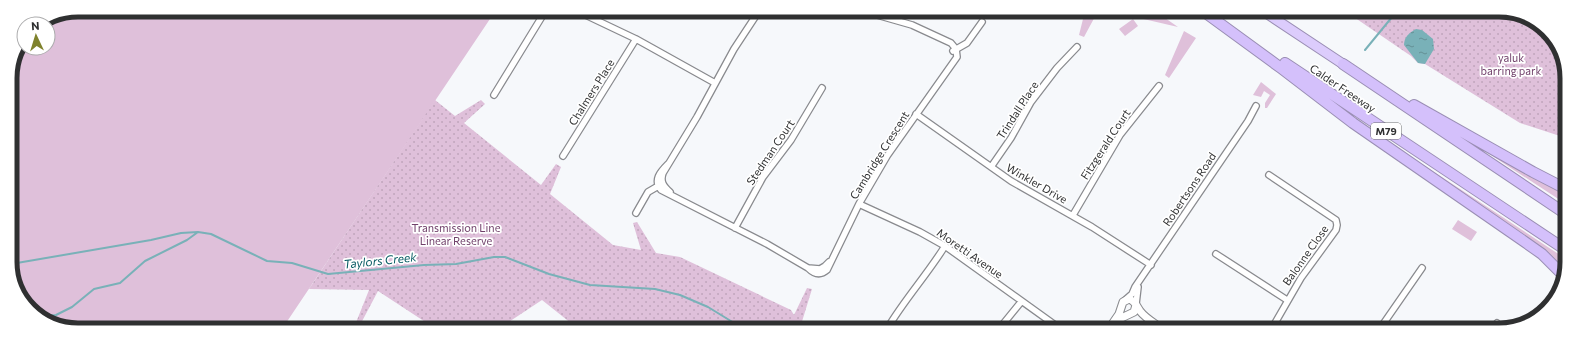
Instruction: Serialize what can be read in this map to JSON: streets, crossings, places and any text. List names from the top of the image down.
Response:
{
  "streets": {
    "highway": ["Calder Freeway", "M79"],
    "street": [
      "Chalmers Place",
      "Trindall Place",
      "Fitzgerald Court",
      "Stedman Court",
      "Cambridge Crescent",
      "Winkler Drive",
      "Robertsons Road",
      "Moretti Avenue",
      "Balonne Close"
    ]
  },
  "crossings": [
    ["Trindall Place", "Winkler Drive"],
    ["Fitzgerald Court", "Winkler Drive"],
    ["Stedman Court", "Cambridge Crescent"],
    ["Cambridge Crescent", "Winkler Drive"],
    ["Cambridge Crescent", "Moretti Avenue"],
    ["Winkler Drive", "Robertsons Road"]
  ],
  "water": ["Taylors Creek"],
  "parks": ["yaluk barring park", "Transmission Line Linear Reserve"],
  "north": "top"
}
